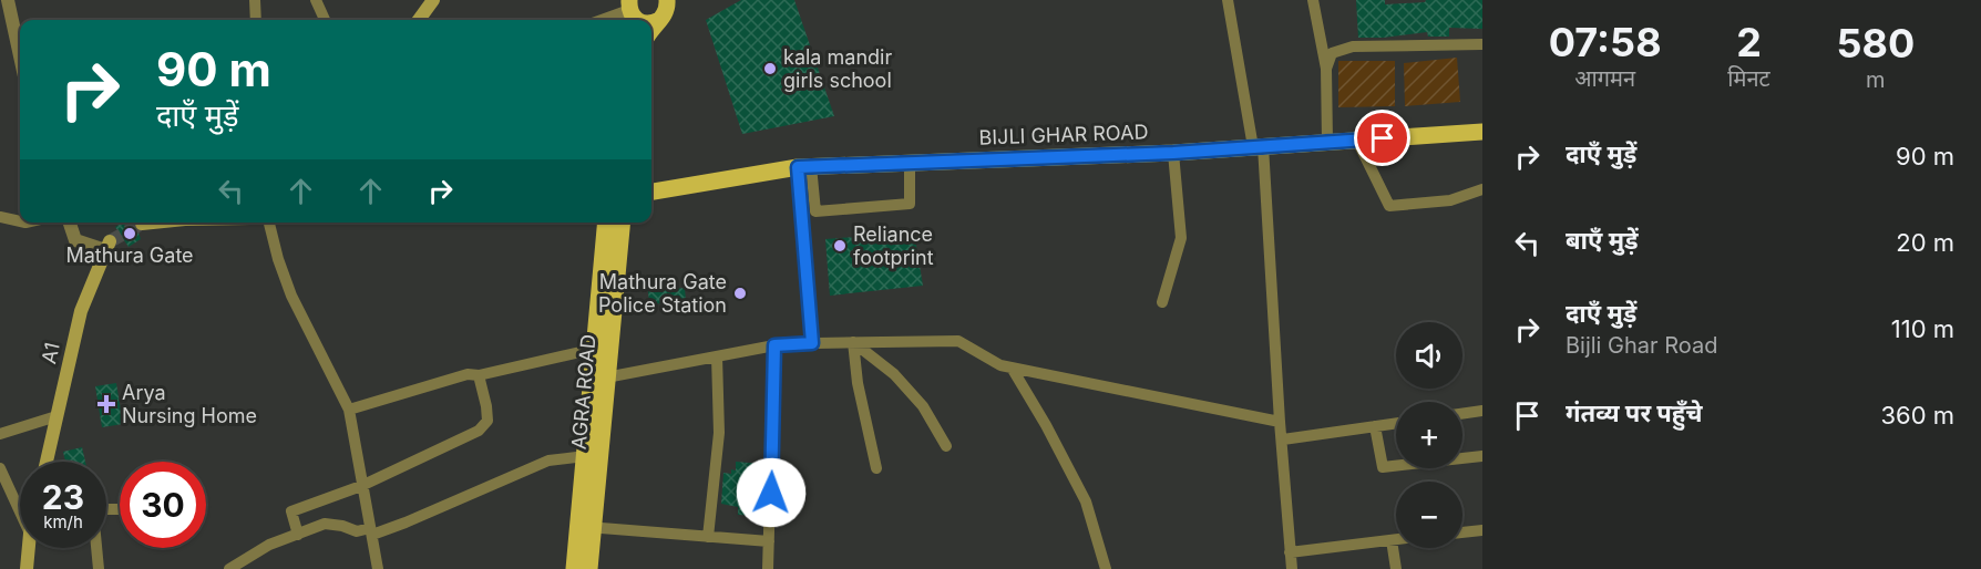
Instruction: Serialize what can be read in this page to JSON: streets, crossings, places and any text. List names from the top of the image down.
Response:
{
  "streets": {
    "main road": ["BIJLI GHAR ROAD", "A1", "AGRA ROAD"]
  },
  "places": {
    "other": [
      "kala mandir girls school",
      "Mathura Gate",
      "Reliance footprint",
      "Mathura Gate Police Station"
    ],
    "health": ["Arya Nursing Home"]
  },
  "page": {
    "eta": [
      "07:58",
      "आगमन",
      "2",
      "मिनट",
      "580",
      "m"
    ],
    "turn": ["90 m", "दाएँ मुड़ें"],
    "list": [
      {
        "name": "दाएँ मुड़ें",
        "value": "90 m"
      },
      {
        "name": "बाएँ मुड़ें",
        "value": "20 m"
      },
      {
        "name": "दाएँ मुड़ें",
        "note": "Bijli Ghar Road",
        "value": "110 m"
      },
      {
        "name": "गंतव्य पर पहुँचे",
        "value": "360 m"
      }
    ],
    "map_buttons": ["+", "−"],
    "speed": "23 km/h",
    "limit": "30"
  }
}
